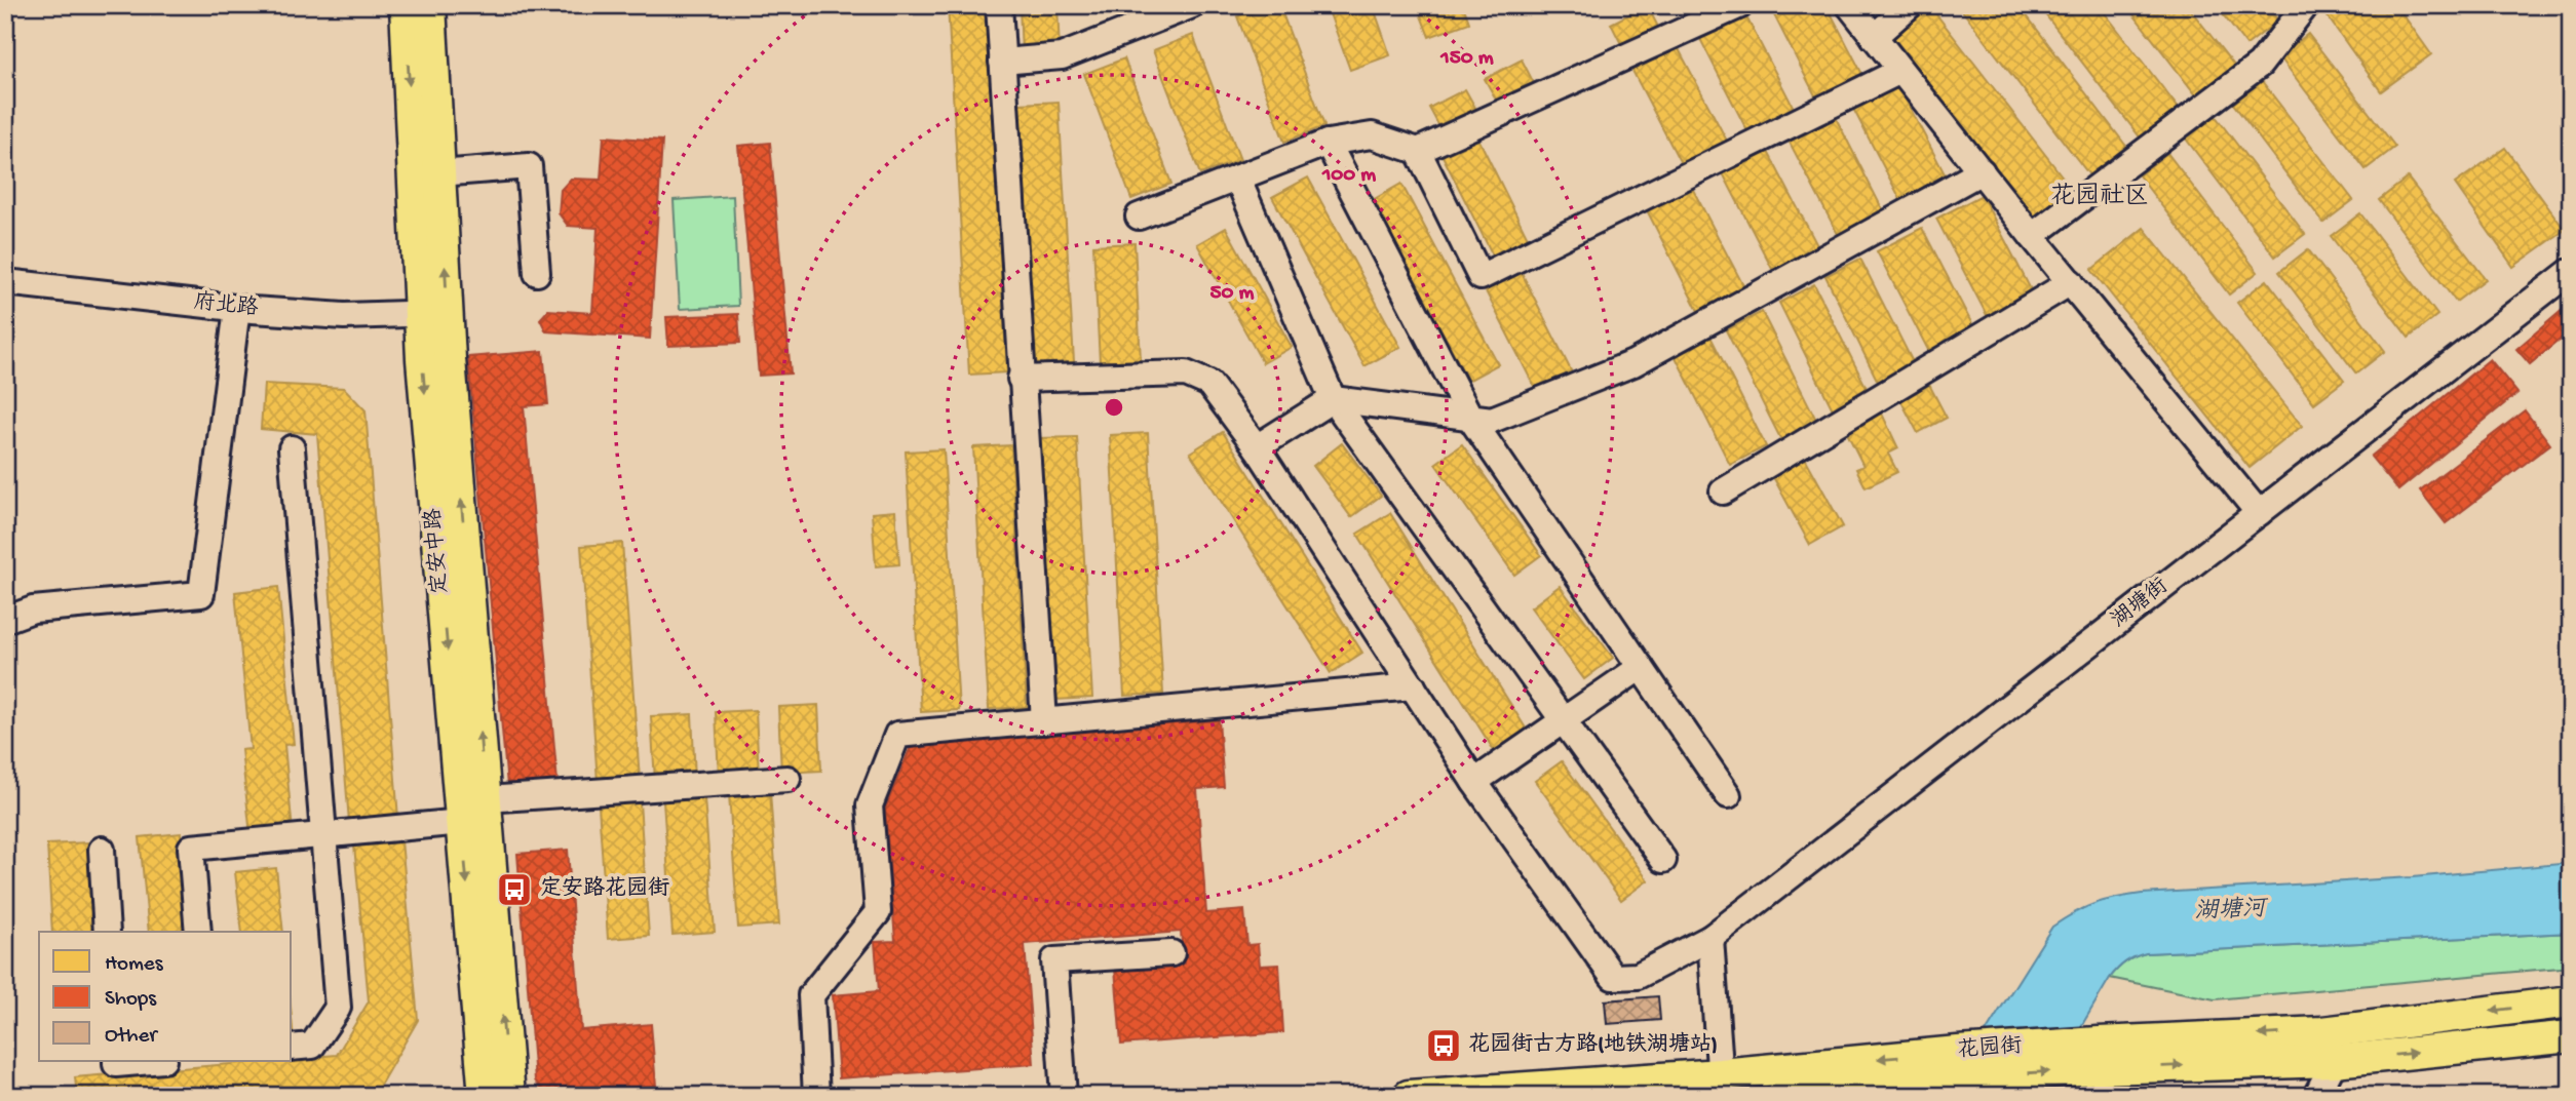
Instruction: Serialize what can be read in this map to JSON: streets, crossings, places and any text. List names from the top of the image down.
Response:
{
  "streets": {
    "main road": ["定安中路", "花园街"],
    "street": ["府北路", "湖塘街"]
  },
  "crossings": [
    ["府北路", "定安中路"]
  ],
  "districts": ["花园社区"],
  "water": ["湖塘河"],
  "places": {
    "bus stop": ["定安路花园街", "花园街古方路(地铁湖塘站)"]
  },
  "legend": ["Homes", "Shops", "Other"],
  "rings": ["150 m", "100 m", "50 m"]
}
